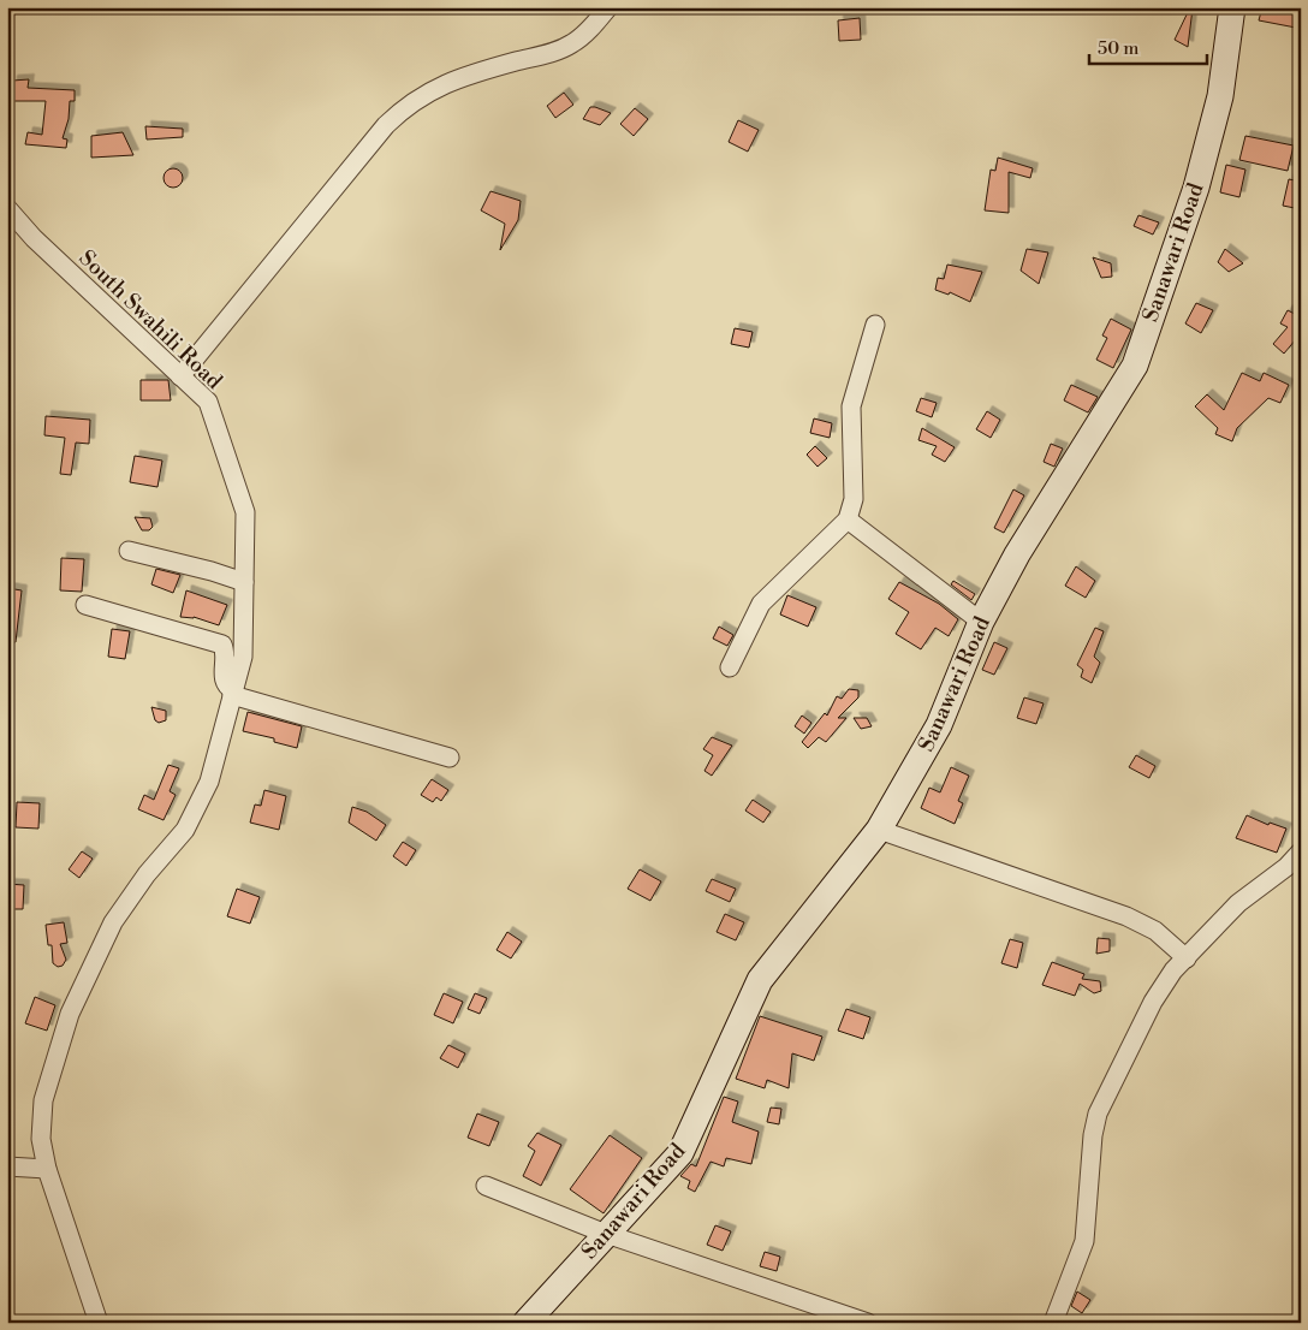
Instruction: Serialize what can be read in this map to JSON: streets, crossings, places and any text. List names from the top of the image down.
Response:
{
  "streets": {
    "street": ["Sanawari Road", "South Swahili Road"]
  },
  "scale_bar": "50 m"
}
